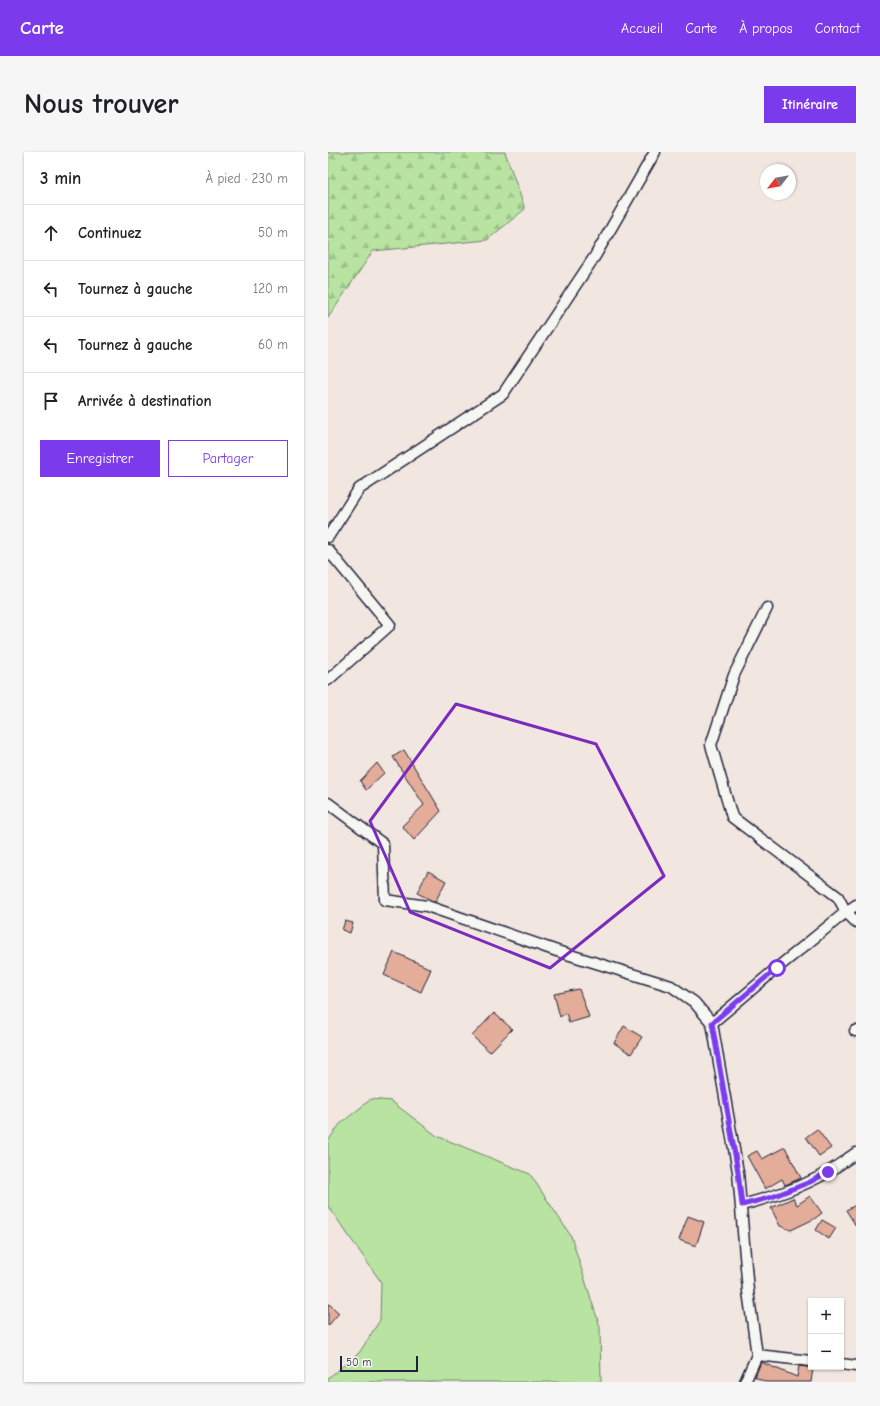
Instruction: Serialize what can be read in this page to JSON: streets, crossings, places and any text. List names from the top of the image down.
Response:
{
  "scale_bar": "50 m",
  "north": "bottom left",
  "page": {
    "header": "Carte",
    "nav": [
      "Accueil",
      "Carte",
      "À propos",
      "Contact"
    ],
    "buttons": [
      "Itinéraire",
      ["Enregistrer", "Partager"]
    ],
    "title": "Nous trouver",
    "heading": ["3 min", "À pied · 230 m"],
    "list": [
      ["Continuez", "50 m"],
      ["Tournez à gauche", "120 m"],
      ["Tournez à gauche", "60 m"],
      "Arrivée à destination"
    ],
    "map_buttons": ["+", "−"],
    "scale": "50 m"
  }
}
